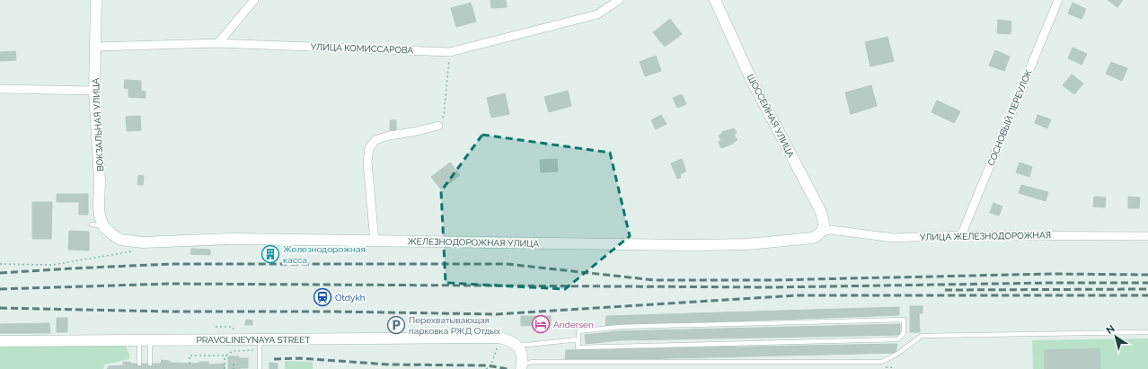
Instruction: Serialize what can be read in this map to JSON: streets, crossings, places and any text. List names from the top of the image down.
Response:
{
  "streets": {
    "street": [
      "УЛИЦА КОМИССАРОВА",
      "ШОССЕЙНАЯ УЛИЦА",
      "СОСНОВЫЙ ПЕРЕУЛОК",
      "ВОКЗАЛЬНАЯ УЛИЦА",
      "УЛИЦА ЖЕЛЕЗНОДОРОЖНАЯ",
      "ЖЕЛЕЗНОДОРОЖНАЯ УЛИЦА",
      "PRAVOLINEYNAYA STREET"
    ]
  },
  "crossings": [
    ["УЛИЦА КОМИССАРОВА", "ВОКЗАЛЬНАЯ УЛИЦА"],
    ["ШОССЕЙНАЯ УЛИЦА", "УЛИЦА ЖЕЛЕЗНОДОРОЖНАЯ"],
    ["ШОССЕЙНАЯ УЛИЦА", "ЖЕЛЕЗНОДОРОЖНАЯ УЛИЦА"],
    ["СОСНОВЫЙ ПЕРЕУЛОК", "УЛИЦА ЖЕЛЕЗНОДОРОЖНАЯ"],
    ["ВОКЗАЛЬНАЯ УЛИЦА", "ЖЕЛЕЗНОДОРОЖНАЯ УЛИЦА"],
    ["УЛИЦА ЖЕЛЕЗНОДОРОЖНАЯ", "ЖЕЛЕЗНОДОРОЖНАЯ УЛИЦА"]
  ],
  "places": {
    "building": ["Железнодорожная касса"],
    "station": ["Otdykh"],
    "hotel": ["Andersen"],
    "parking": ["Перехватывающая парковка РЖД Отдых"]
  },
  "north": "top left"
}
